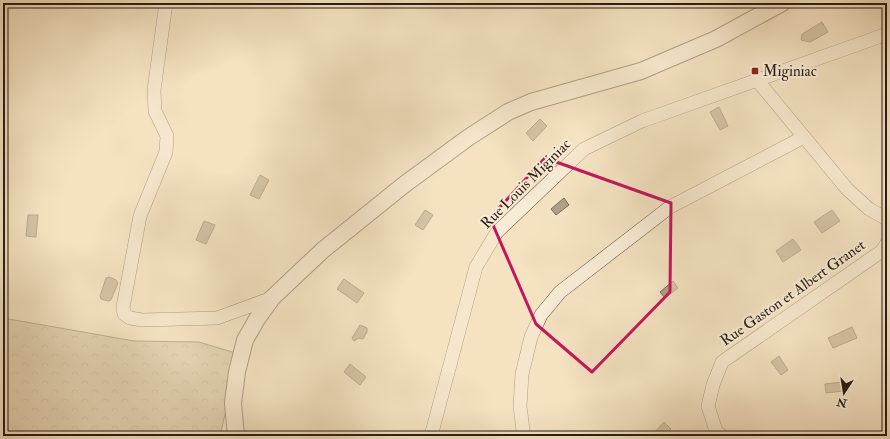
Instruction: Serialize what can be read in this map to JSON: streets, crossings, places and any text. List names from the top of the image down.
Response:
{
  "streets": {
    "street": ["Rue Louis Miginiac", "Rue Gaston et Albert Granet"]
  },
  "places": {
    "transit": ["Miginiac"]
  },
  "north": "bottom"
}
